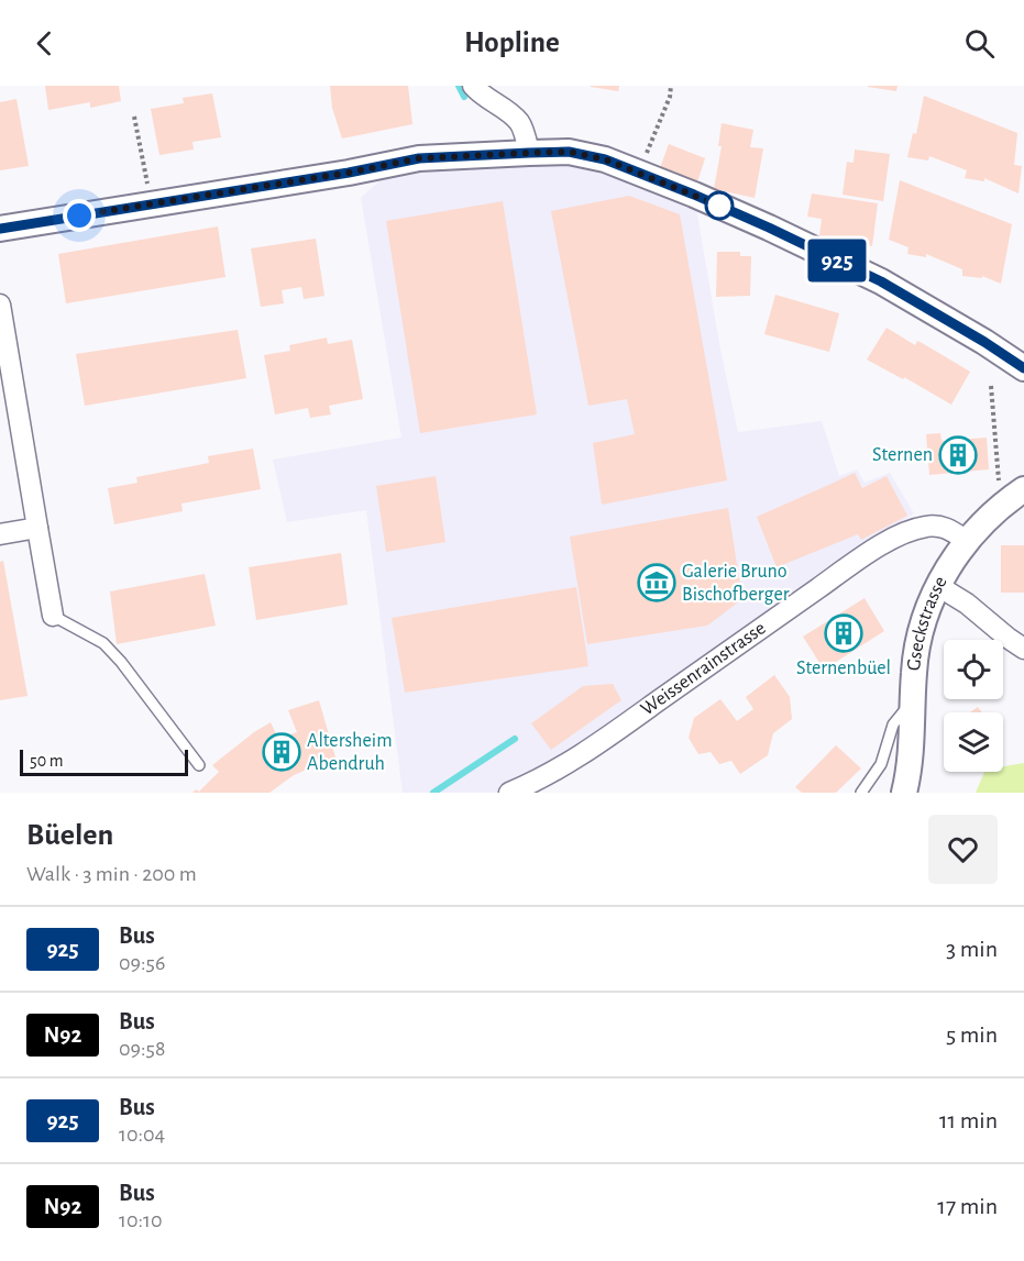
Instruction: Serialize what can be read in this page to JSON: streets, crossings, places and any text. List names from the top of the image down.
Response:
{
  "streets": {
    "street": ["Gseckstrasse", "Weissenrainstrasse"]
  },
  "crossings": [
    ["Gseckstrasse", "Weissenrainstrasse"]
  ],
  "places": {
    "building": ["Sternen", "Sternenbüel", "Altersheim Abendruh"],
    "museum": ["Galerie Bruno Bischofberger"]
  },
  "lines": ["bus line 925"],
  "scale_bar": "50 m",
  "page": {
    "header": "Hopline",
    "on_map": "925",
    "scale": "50 m",
    "heading": ["Büelen", "Walk · 3 min · 200 m"],
    "list": [
      {
        "mark": "925",
        "name": "Bus",
        "note": "09:56",
        "value": "3 min"
      },
      {
        "mark": "N92",
        "name": "Bus",
        "note": "09:58",
        "value": "5 min"
      },
      {
        "mark": "925",
        "name": "Bus",
        "note": "10:04",
        "value": "11 min"
      },
      {
        "mark": "N92",
        "name": "Bus",
        "note": "10:10",
        "value": "17 min"
      }
    ]
  }
}
